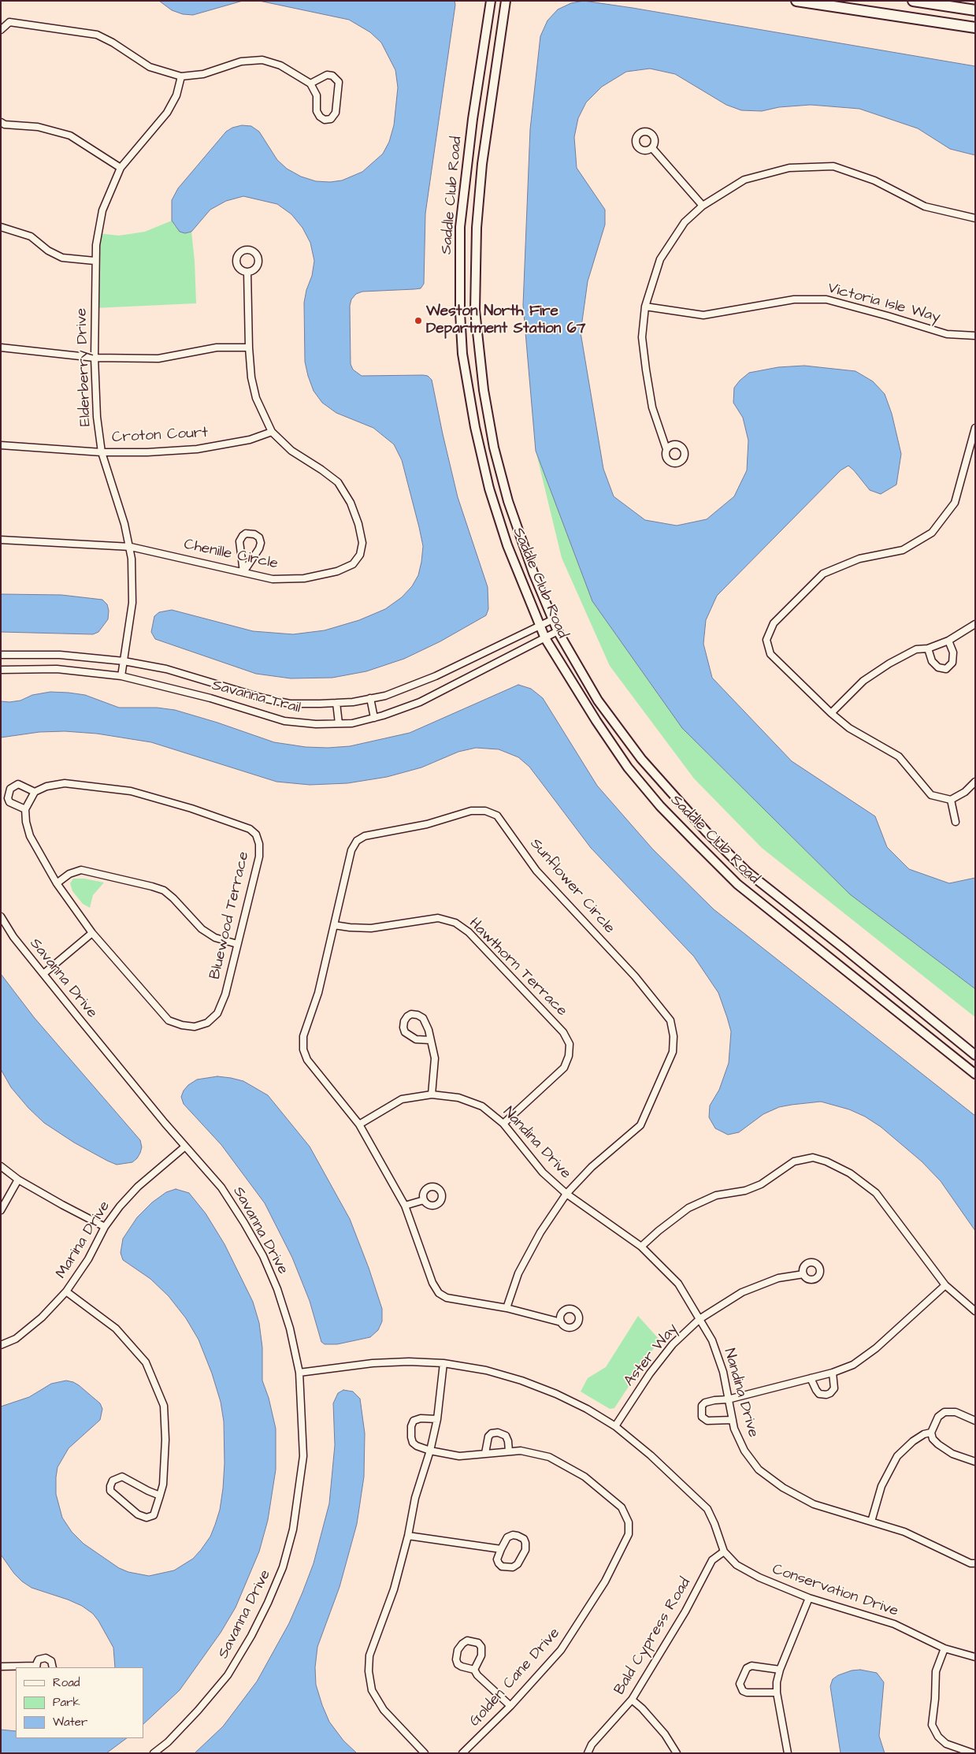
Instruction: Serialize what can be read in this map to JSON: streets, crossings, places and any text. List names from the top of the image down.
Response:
{
  "streets": {
    "street": [
      "Saddle Club Road",
      "Victoria Isle Way",
      "Elderberry Drive",
      "Croton Court",
      "Chenille Circle",
      "Savanna Trail",
      "Sunflower Circle",
      "Bluewood Terrace",
      "Hawthorn Terrace",
      "Savanna Drive",
      "Nandina Drive",
      "Marina Drive",
      "Aster Way",
      "Conservation Drive",
      "Bald Cypress Road",
      "Golden Cane Drive"
    ]
  },
  "crossings": [
    ["Saddle Club Road", "Savanna Trail"],
    ["Elderberry Drive", "Croton Court"],
    ["Elderberry Drive", "Chenille Circle"],
    ["Elderberry Drive", "Savanna Trail"],
    ["Croton Court", "Chenille Circle"],
    ["Sunflower Circle", "Hawthorn Terrace"],
    ["Sunflower Circle", "Nandina Drive"],
    ["Hawthorn Terrace", "Nandina Drive"],
    ["Savanna Drive", "Marina Drive"],
    ["Savanna Drive", "Conservation Drive"],
    ["Nandina Drive", "Aster Way"],
    ["Aster Way", "Conservation Drive"],
    ["Conservation Drive", "Bald Cypress Road"]
  ],
  "places": ["Weston North Fire Department Station 67"],
  "legend": ["Road", "Park", "Water"]
}
